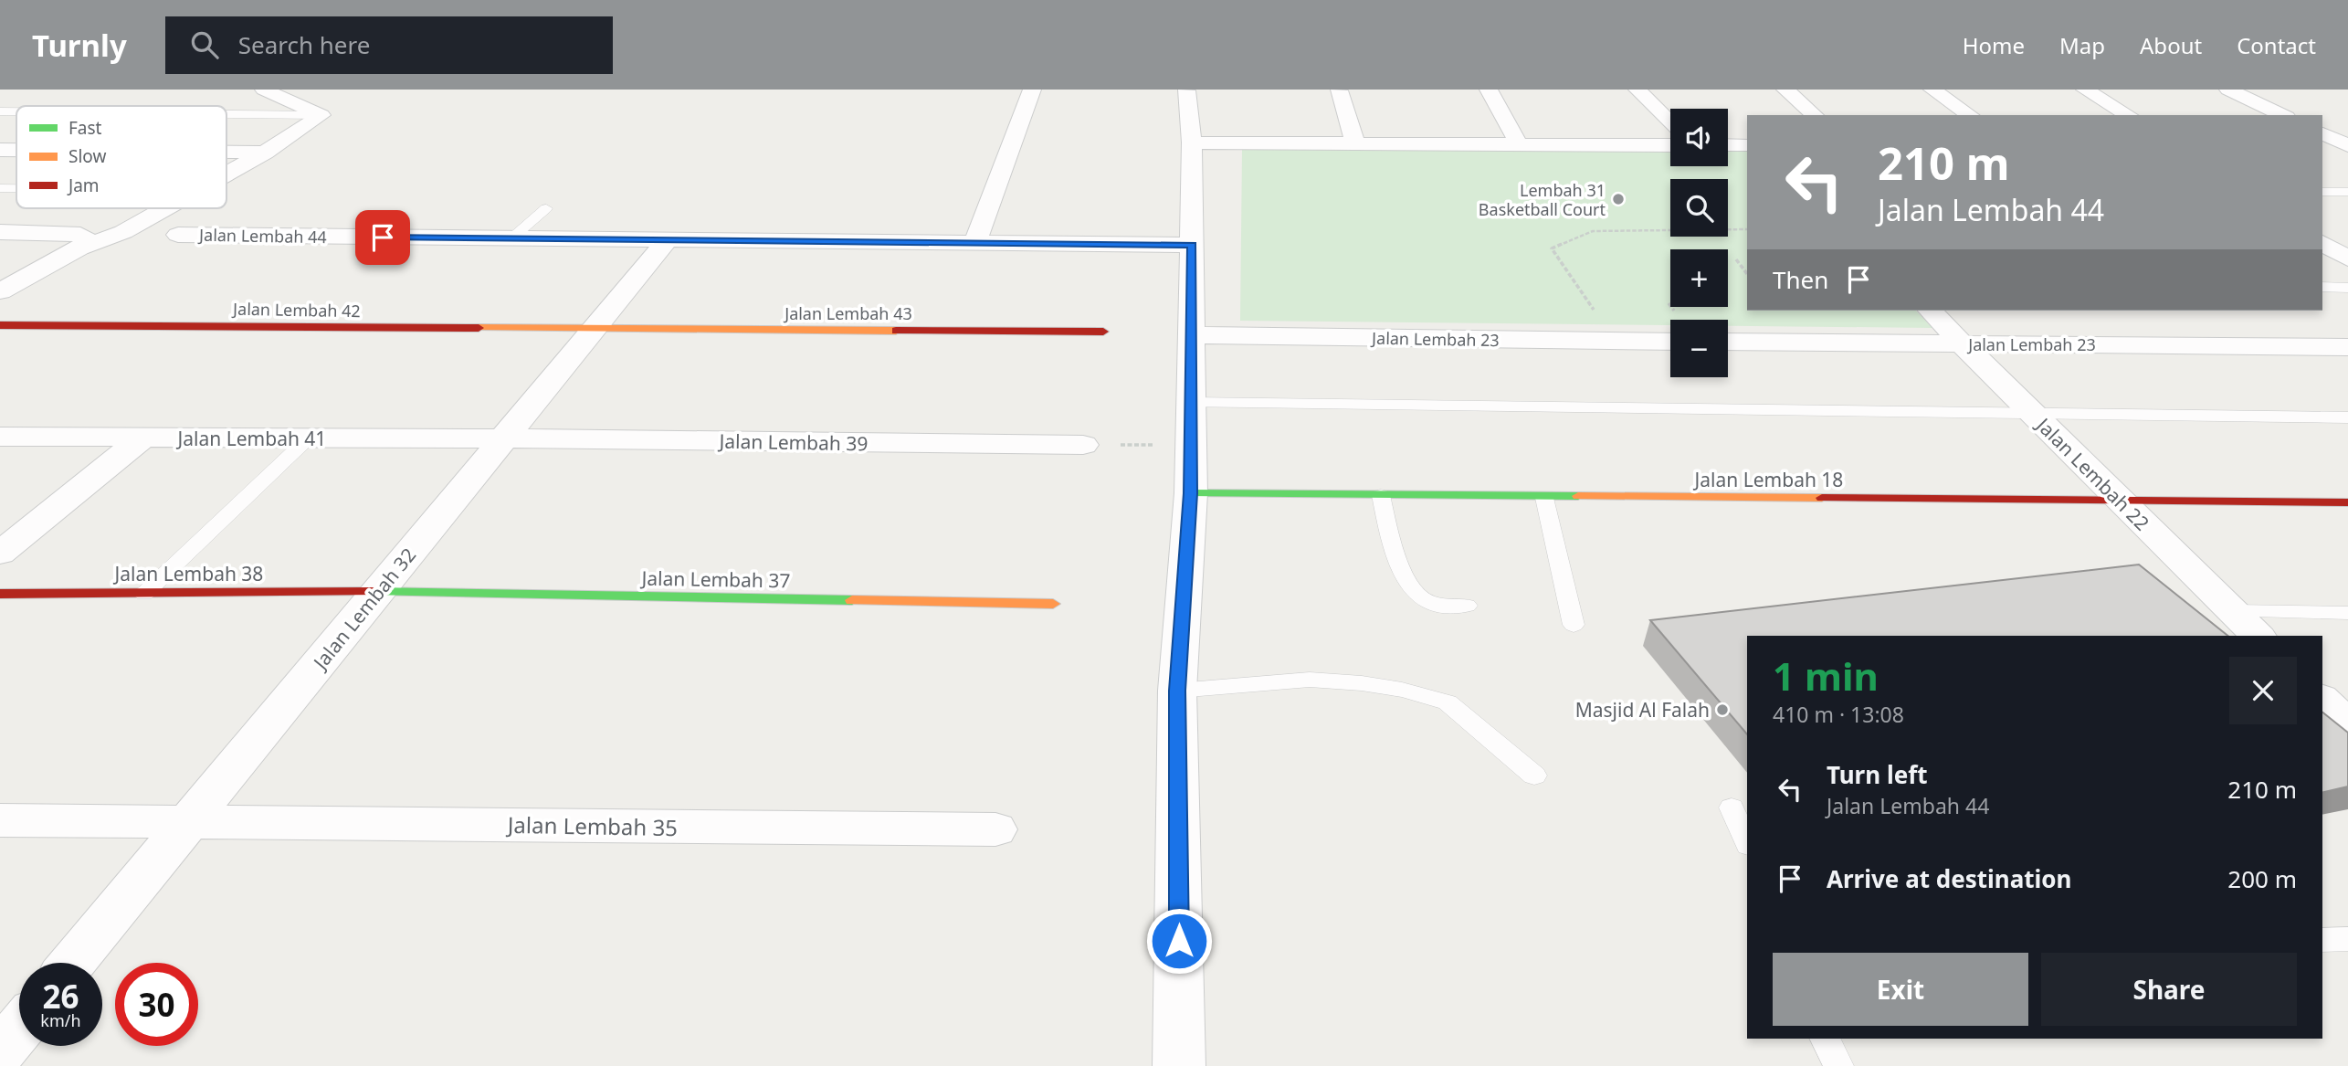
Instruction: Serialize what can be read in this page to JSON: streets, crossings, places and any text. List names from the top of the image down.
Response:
{
  "streets": {
    "street": [
      "Jalan Lembah 44",
      "Jalan Lembah 42",
      "Jalan Lembah 43",
      "Jalan Lembah 23",
      "Jalan Lembah 41",
      "Jalan Lembah 39",
      "Jalan Lembah 22",
      "Jalan Lembah 18",
      "Jalan Lembah 38",
      "Jalan Lembah 37",
      "Jalan Lembah 32",
      "Jalan Lembah 35"
    ]
  },
  "crossings": [
    ["Jalan Lembah 44", "Jalan Lembah 32"],
    ["Jalan Lembah 42", "Jalan Lembah 43"],
    ["Jalan Lembah 42", "Jalan Lembah 32"],
    ["Jalan Lembah 43", "Jalan Lembah 32"],
    ["Jalan Lembah 23", "Jalan Lembah 22"],
    ["Jalan Lembah 41", "Jalan Lembah 39"],
    ["Jalan Lembah 41", "Jalan Lembah 32"],
    ["Jalan Lembah 39", "Jalan Lembah 32"],
    ["Jalan Lembah 22", "Jalan Lembah 18"],
    ["Jalan Lembah 38", "Jalan Lembah 37"],
    ["Jalan Lembah 38", "Jalan Lembah 32"],
    ["Jalan Lembah 37", "Jalan Lembah 32"],
    ["Jalan Lembah 32", "Jalan Lembah 35"]
  ],
  "places": ["Lembah 31 Basketball Court", "Masjid Al Falah"],
  "legend": ["Fast", "Slow", "Jam"],
  "page": {
    "header": "Turnly",
    "search": "Search here",
    "nav": [
      "Home",
      "Map",
      "About",
      "Contact"
    ],
    "map_buttons": ["+", "−"],
    "turn": ["210 m", "Jalan Lembah 44"],
    "then": "Then",
    "heading": ["1 min", "410 m · 13:08"],
    "list": [
      {
        "name": "Turn left",
        "note": "Jalan Lembah 44",
        "value": "210 m"
      },
      {
        "name": "Arrive at destination",
        "value": "200 m"
      }
    ],
    "buttons": ["Exit", "Share"],
    "speed": "26 km/h",
    "limit": "30"
  }
}
